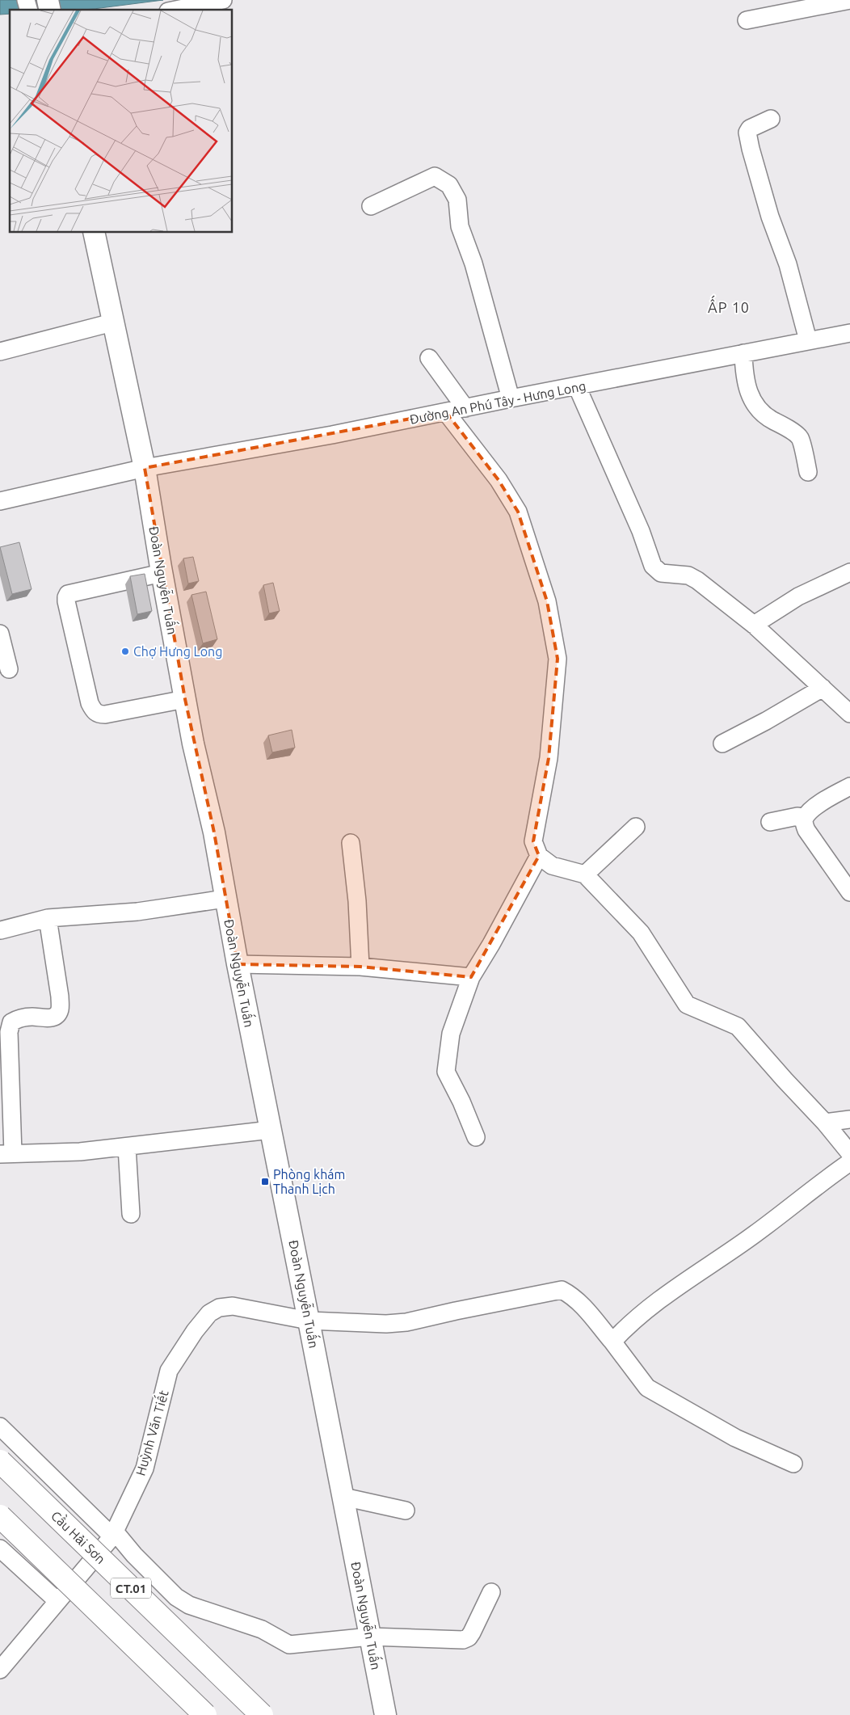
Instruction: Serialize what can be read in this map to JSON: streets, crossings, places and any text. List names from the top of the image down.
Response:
{
  "streets": {
    "highway": ["Cầu Hải Sơn", "CT.01"],
    "main road": ["Đoàn Nguyễn Tuấn"],
    "street": ["Đường An Phú Tây - Hưng Long", "Huỳnh Văn Tiết"]
  },
  "crossings": [
    ["Đường An Phú Tây - Hưng Long", "Đoàn Nguyễn Tuấn"],
    ["Đoàn Nguyễn Tuấn", "Huỳnh Văn Tiết"]
  ],
  "districts": ["ẤP 10"],
  "places": {
    "other": ["Chợ Hưng Long"],
    "transit": ["Phòng khám Thanh Lịch"]
  }
}
